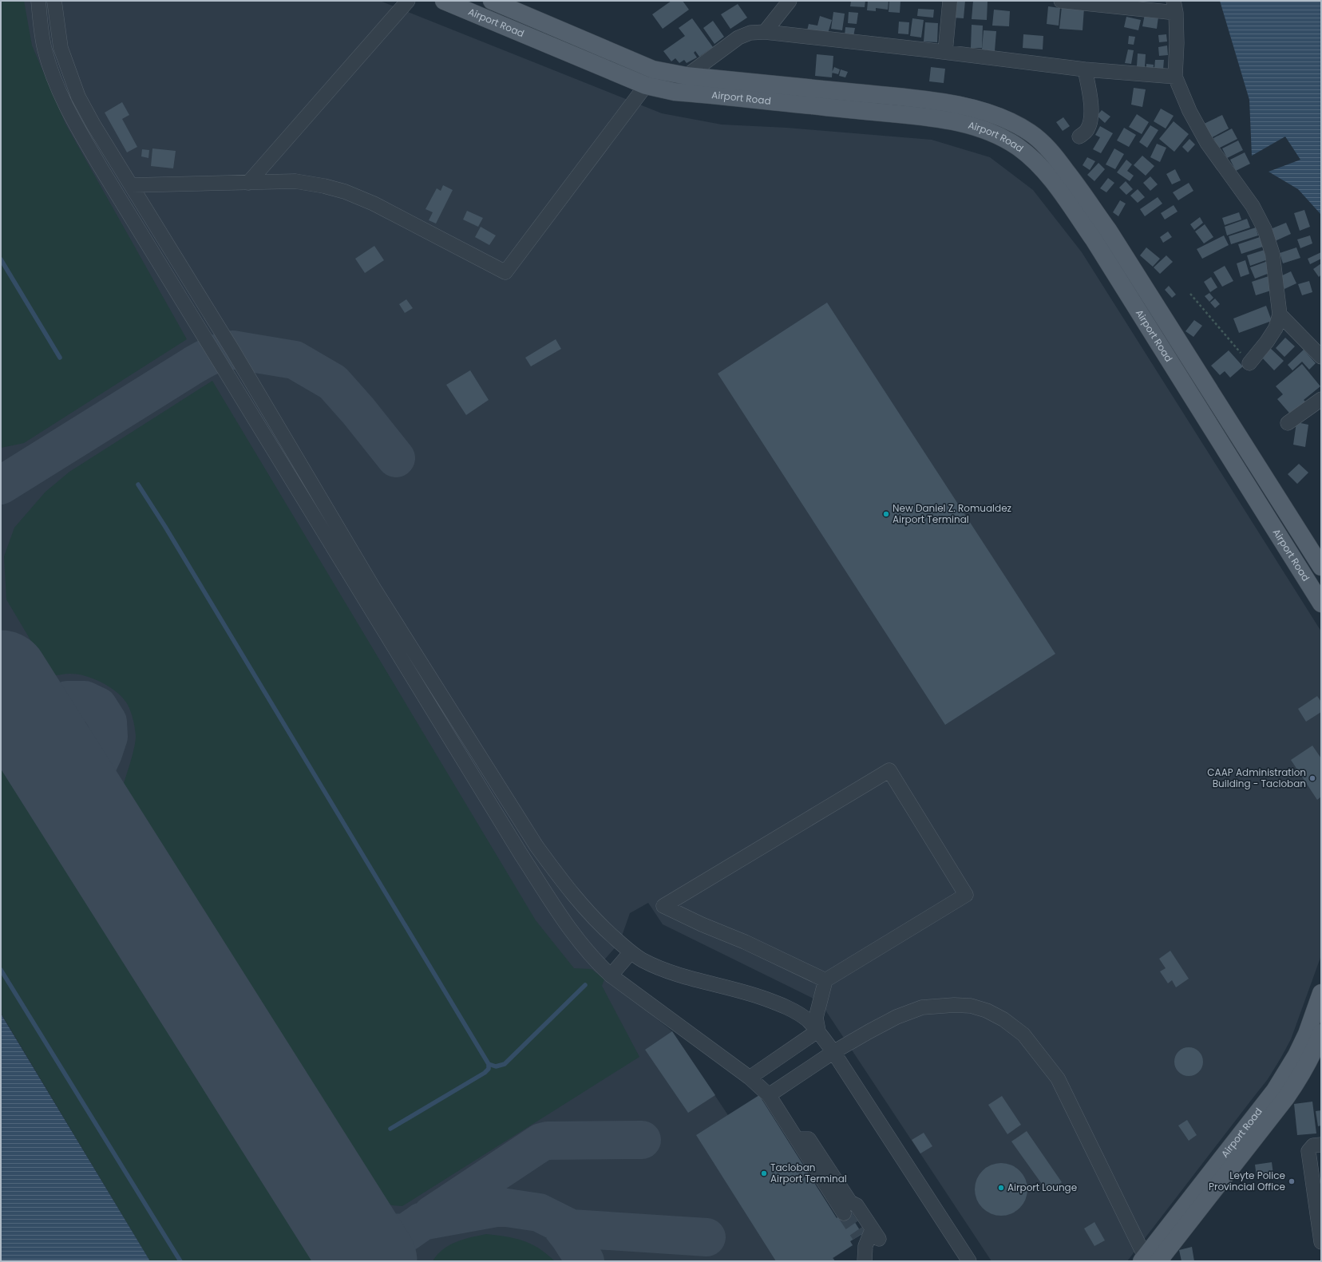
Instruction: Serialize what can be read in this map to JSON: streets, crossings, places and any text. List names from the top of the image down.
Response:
{
  "streets": {
    "main road": ["Airport Road"]
  },
  "places": [
    "New Daniel Z. Romualdez Airport Terminal",
    "CAAP Administration Building - Tacloban",
    "Tacloban Airport Terminal",
    "Leyte Police Provincial Office",
    "Airport Lounge"
  ]
}
